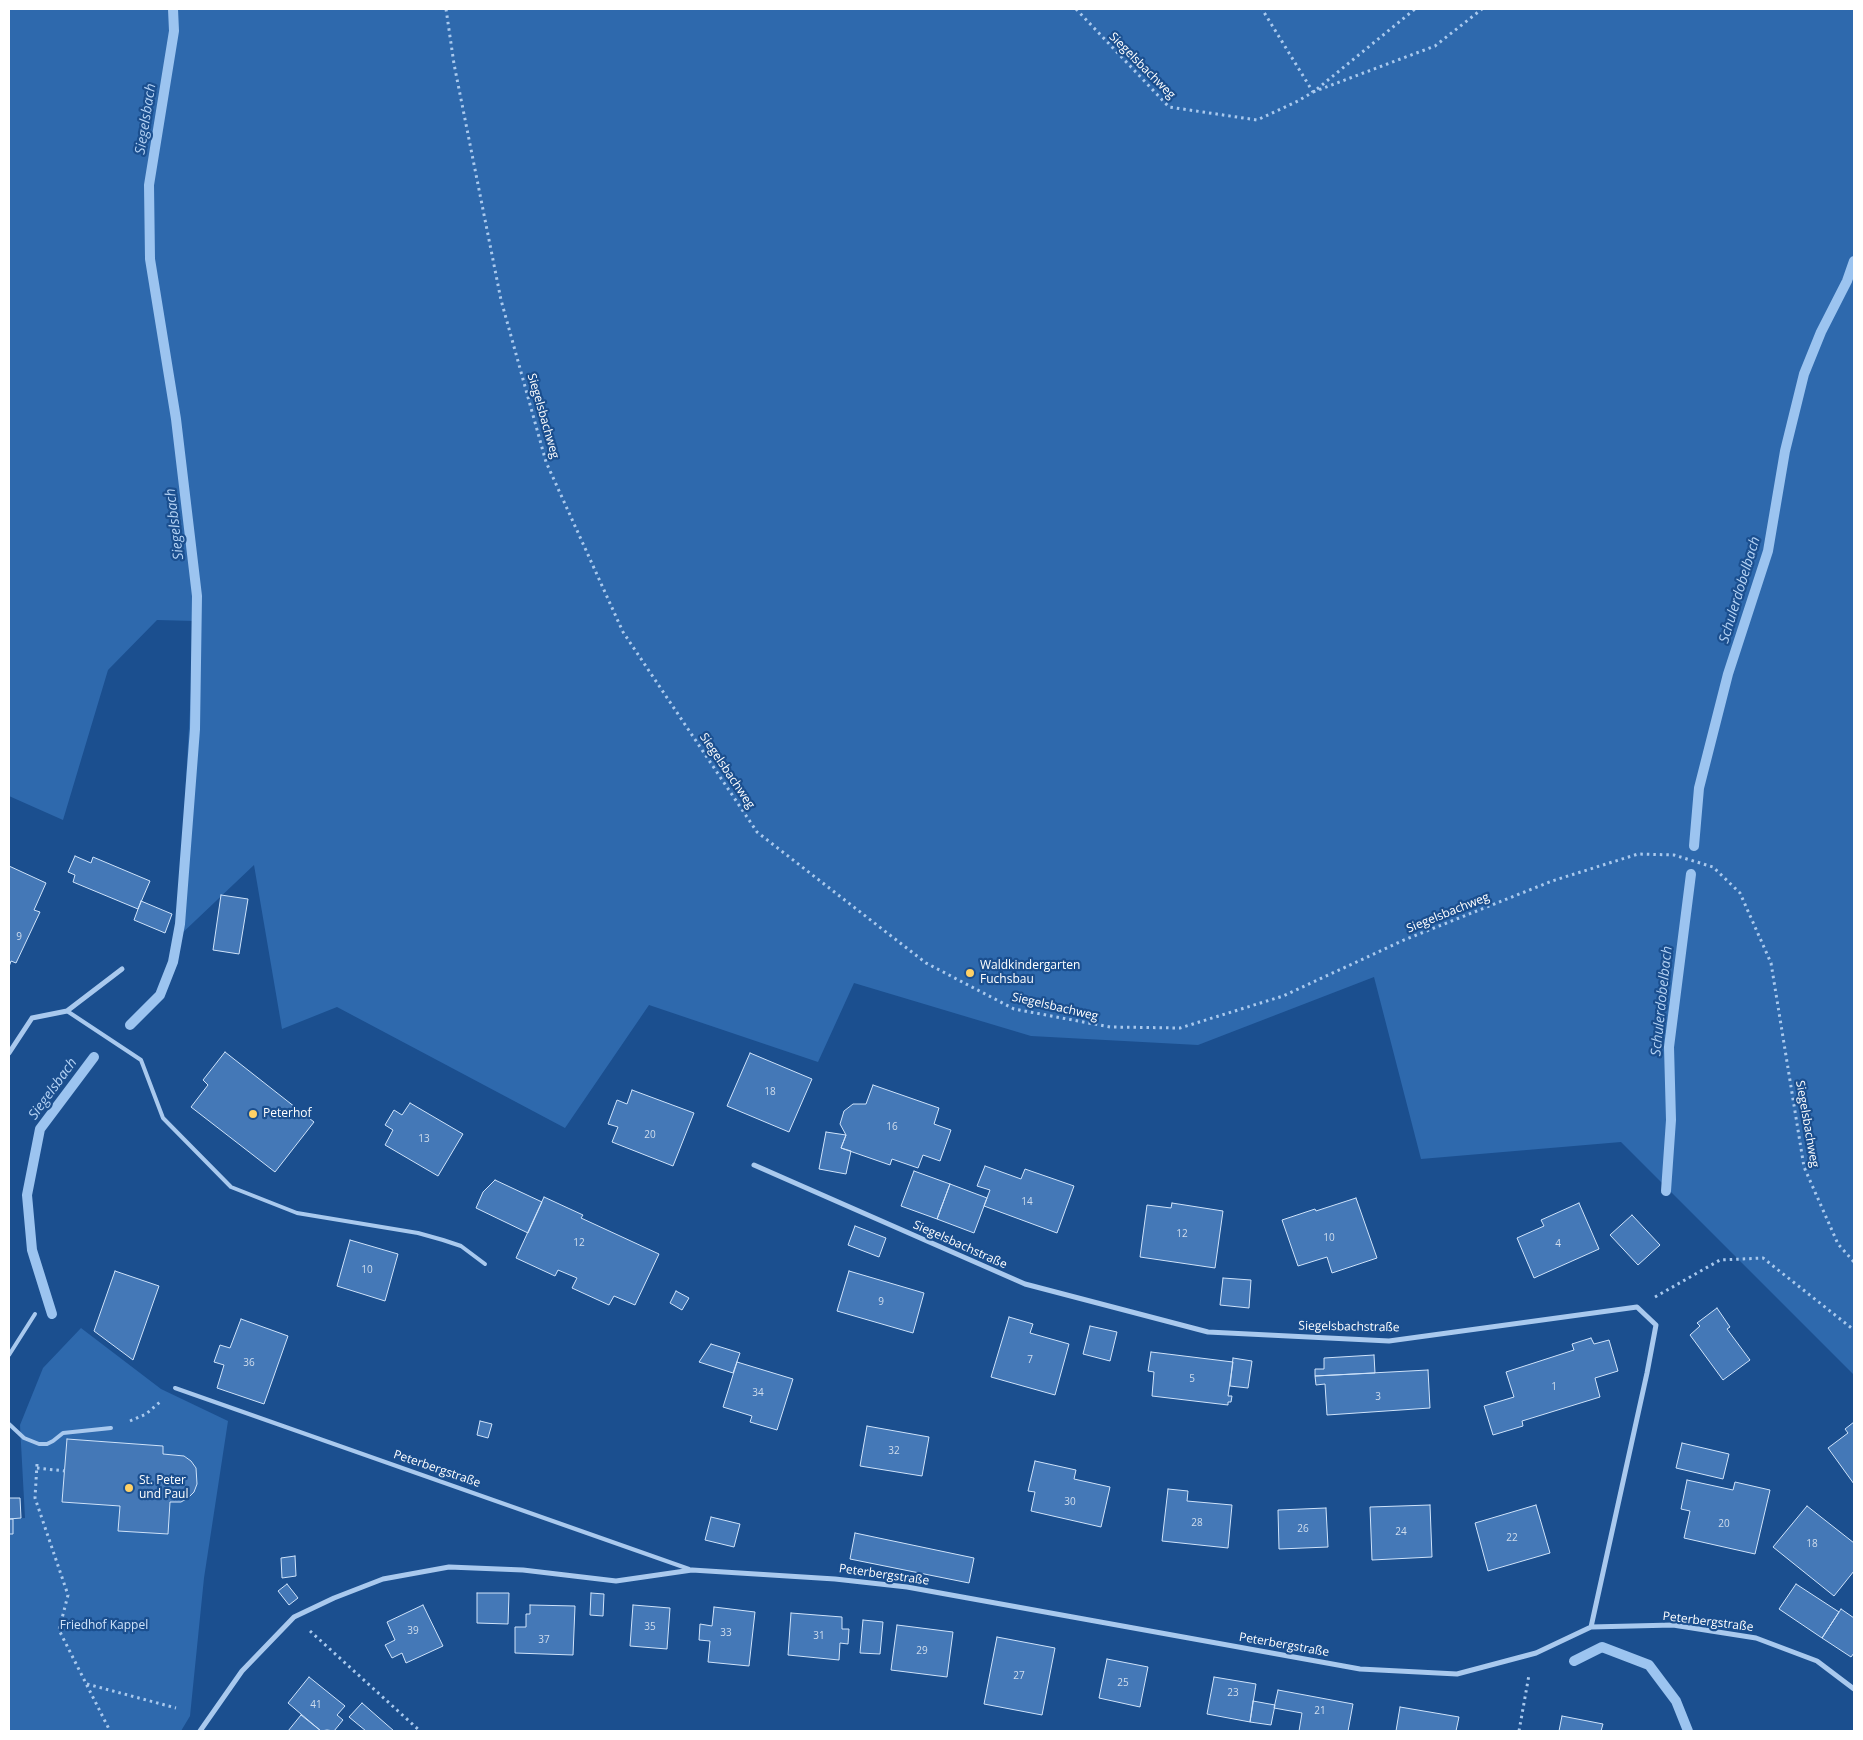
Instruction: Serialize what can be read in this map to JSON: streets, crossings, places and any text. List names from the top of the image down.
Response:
{
  "streets": {
    "street": ["Siegelsbachstraße", "Peterbergstraße"],
    "path": ["Siegelsbachweg"]
  },
  "water": ["Siegelsbach", "Schulerdobelbach"],
  "parks": ["Friedhof Kappel"],
  "places": ["Waldkindergarten Fuchsbau", "Peterhof", "St. Peter und Paul"],
  "house_numbers": [
    "9",
    "18",
    "16",
    "20",
    "13",
    "14",
    "12",
    "10",
    "12",
    "4",
    "10",
    "9",
    "7",
    "36",
    "5",
    "1",
    "34",
    "3",
    "32",
    "30",
    "28",
    "20",
    "26",
    "24",
    "22",
    "18",
    "35",
    "39",
    "33",
    "31",
    "37",
    "29",
    "27",
    "25",
    "23",
    "41",
    "21"
  ]
}
